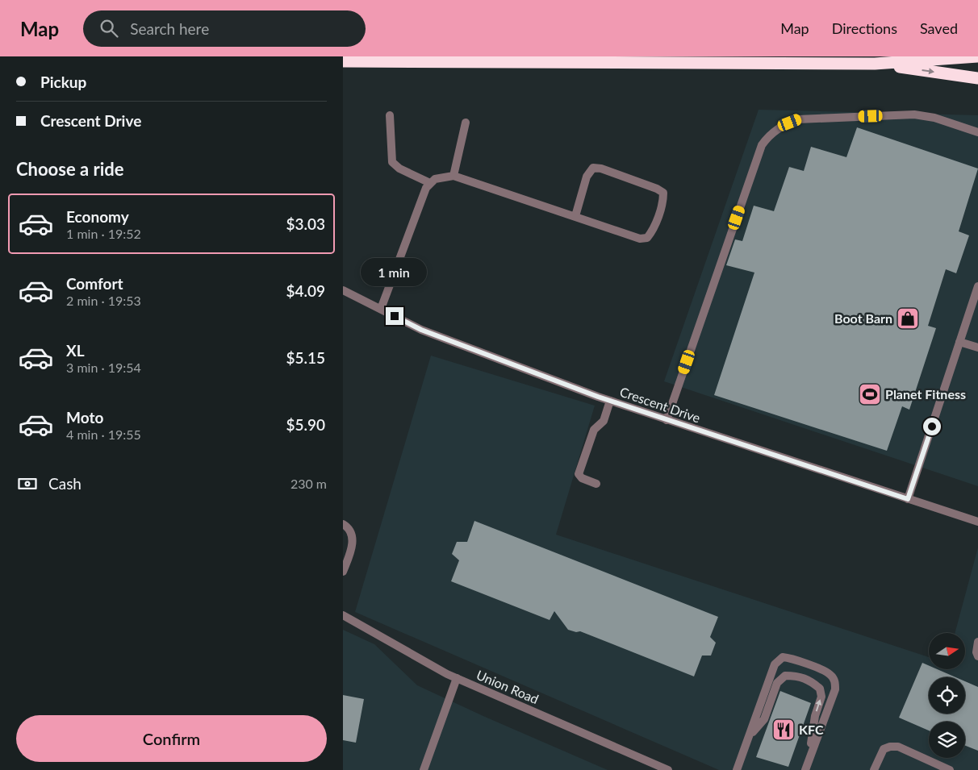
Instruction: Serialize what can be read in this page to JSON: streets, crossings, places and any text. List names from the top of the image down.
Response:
{
  "streets": {
    "street": ["Crescent Drive", "Union Road"]
  },
  "places": {
    "shop": ["Boot Barn"],
    "sports": ["Planet Fitness"],
    "restaurant": ["KFC"]
  },
  "north": "right",
  "page": {
    "header": "Map",
    "search": "Search here",
    "nav": ["Map", "Directions", "Saved"],
    "banner": ["Pickup", "Crescent Drive"],
    "heading": "Choose a ride",
    "list": [
      {
        "name": "Economy",
        "note": "1 min · 19:52",
        "value": "$3.03"
      },
      {
        "name": "Comfort",
        "note": "2 min · 19:53",
        "value": "$4.09"
      },
      {
        "name": "XL",
        "note": "3 min · 19:54",
        "value": "$5.15"
      },
      {
        "name": "Moto",
        "note": "4 min · 19:55",
        "value": "$5.90"
      }
    ],
    "bubble": "1 min",
    "pay": ["Cash", "230 m"],
    "buttons": "Confirm"
  }
}
